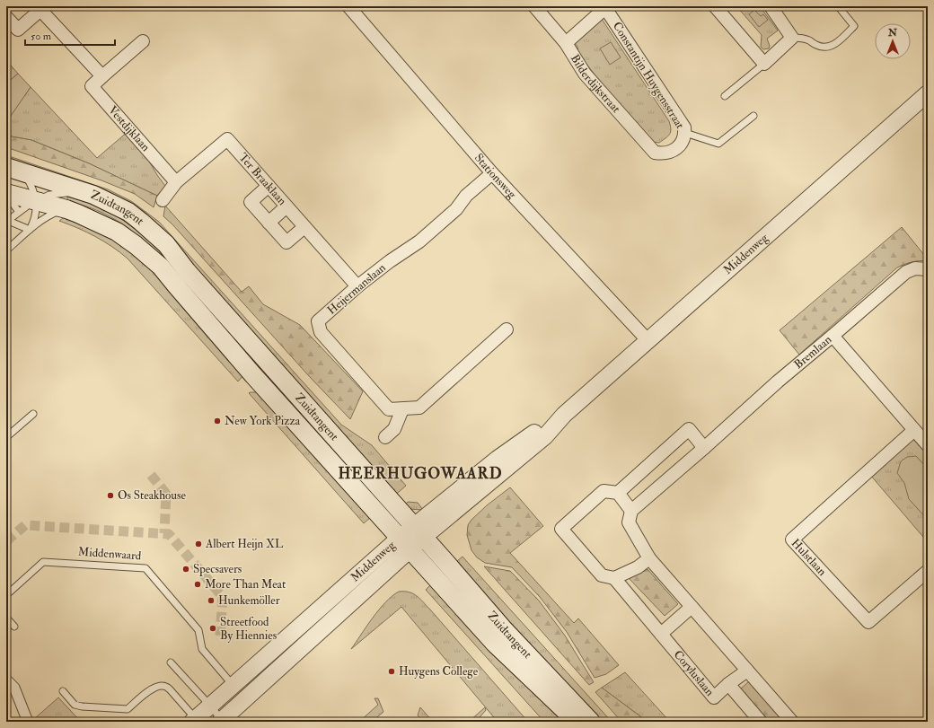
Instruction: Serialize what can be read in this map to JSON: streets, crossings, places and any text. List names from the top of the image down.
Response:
{
  "streets": {
    "main road": ["Zuidtangent"],
    "street": [
      "Constantijn Huygensstraat",
      "Bilderdijkstraat",
      "Vestdijklaan",
      "Stationsweg",
      "Ter Braaklaan",
      "Middenweg",
      "Heijermanslaan",
      "Bremlaan",
      "Hulstlaan",
      "Coryluslaan"
    ],
    "lane": ["Middenwaard"]
  },
  "crossings": [
    ["Constantijn Huygensstraat", "Bilderdijkstraat"],
    ["Vestdijklaan", "Ter Braaklaan"],
    ["Stationsweg", "Middenweg"],
    ["Stationsweg", "Heijermanslaan"],
    ["Ter Braaklaan", "Heijermanslaan"],
    ["Zuidtangent", "Middenweg"],
    ["Middenweg", "Middenwaard"]
  ],
  "districts": ["HEERHUGOWAARD"],
  "places": [
    "New York Pizza",
    "Os Steakhouse",
    "Albert Heijn XL",
    "Specsavers",
    "More Than Meat",
    "Hunkemöller",
    "Streetfood By Hiennies",
    "Huygens College"
  ],
  "scale_bar": "50 m",
  "north": "top"
}
